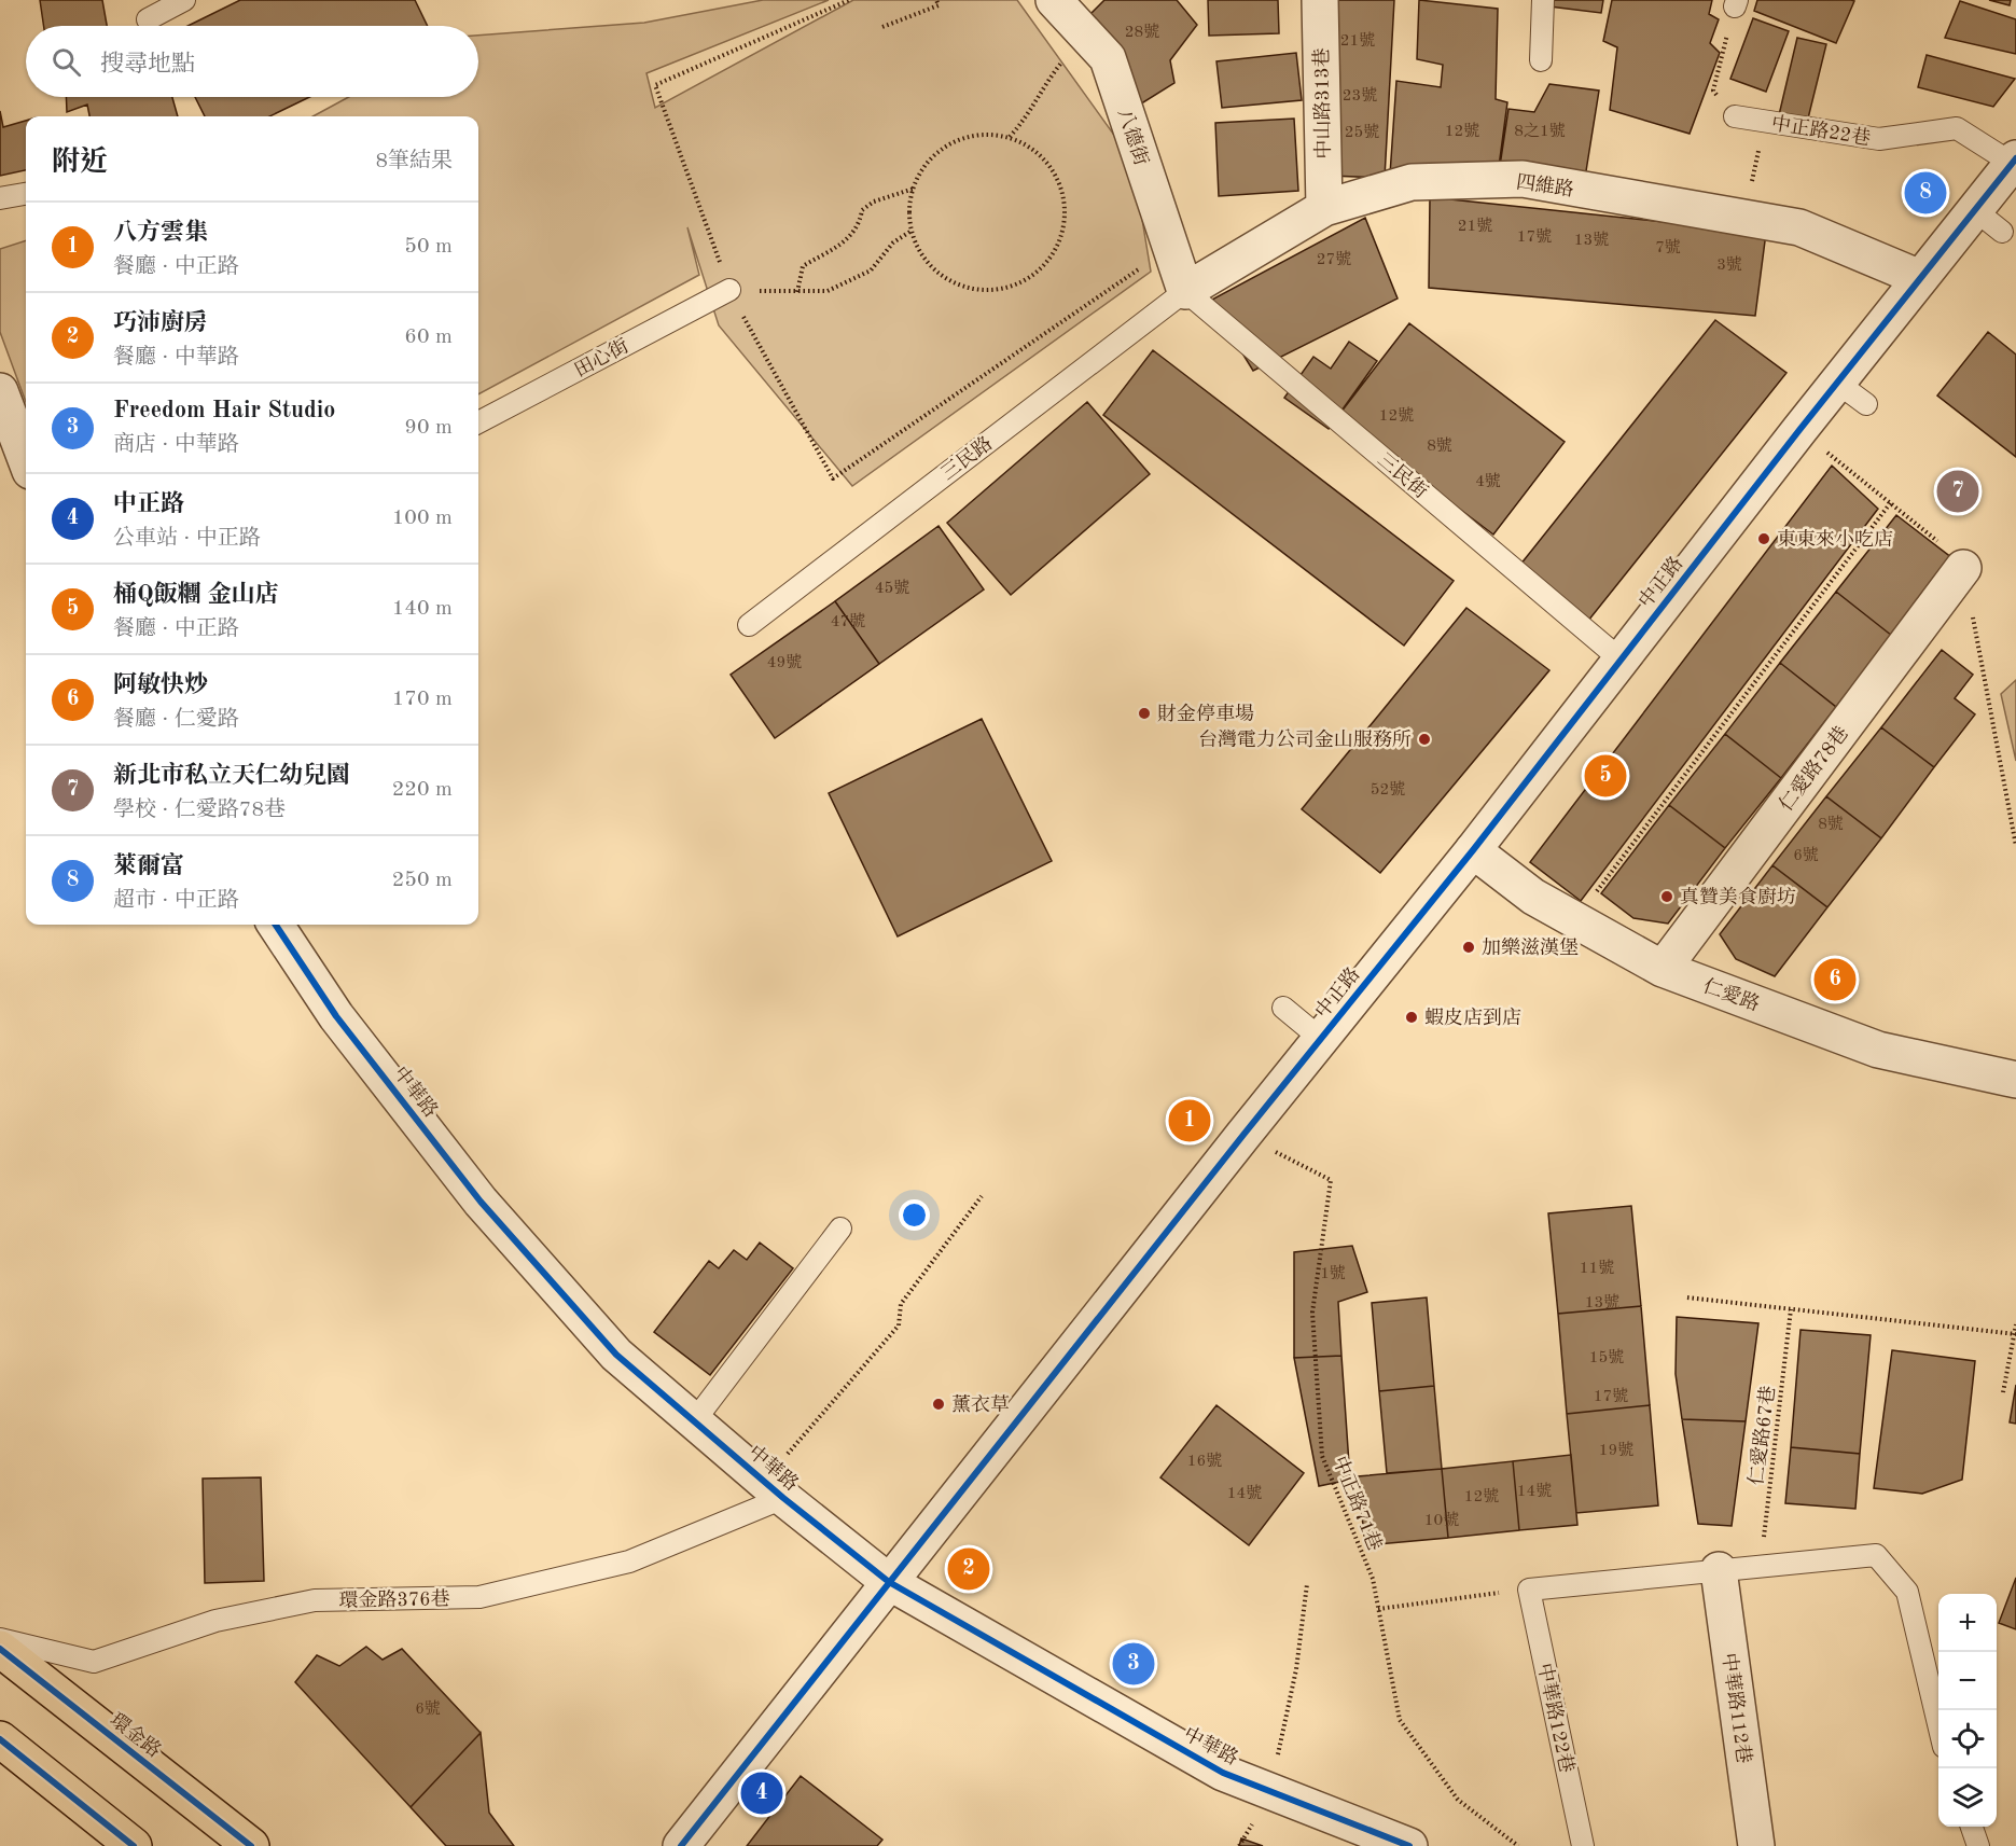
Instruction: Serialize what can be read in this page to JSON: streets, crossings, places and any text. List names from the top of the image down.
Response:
{
  "streets": {
    "main road": ["環金路"],
    "street": [
      "中山路313巷",
      "八德街",
      "四維路",
      "中正路",
      "仁愛路78巷",
      "仁愛路",
      "中華路",
      "中華路112巷"
    ],
    "lane": [
      "中正路22巷",
      "田心街",
      "三民路",
      "三民街",
      "環金路376巷",
      "中華路122巷"
    ],
    "path": ["仁愛路67巷", "中正路71巷"]
  },
  "crossings": [
    ["中山路313巷", "四維路"],
    ["中正路22巷", "中正路"],
    ["八德街", "四維路"],
    ["八德街", "三民路"],
    ["八德街", "三民街"],
    ["四維路", "三民路"],
    ["四維路", "三民街"],
    ["四維路", "中正路"],
    ["三民路", "三民街"],
    ["三民街", "中正路"],
    ["中正路", "仁愛路"],
    ["中正路", "中華路"],
    ["中正路", "中正路71巷"],
    ["仁愛路78巷", "仁愛路"],
    ["中華路", "環金路376巷"]
  ],
  "places": [
    "東東來小吃店",
    "財金停車場",
    "台灣電力公司金山服務所",
    "真贊美食廚坊",
    "加樂滋漢堡",
    "蝦皮店到店",
    "薰衣草"
  ],
  "house_numbers": [
    "28號",
    "21號",
    "23號",
    "12號",
    "8之1號",
    "25號",
    "21號",
    "17號",
    "13號",
    "7號",
    "27號",
    "3號",
    "12號",
    "8號",
    "4號",
    "45號",
    "47號",
    "49號",
    "52號",
    "8號",
    "6號",
    "11號",
    "1號",
    "13號",
    "15號",
    "17號",
    "19號",
    "16號",
    "14號",
    "14號",
    "12號",
    "10號",
    "6號"
  ],
  "page": {
    "search": "搜尋地點",
    "heading": ["附近", "8筆結果"],
    "pins": [
      "8",
      "7",
      "5",
      "6",
      "1",
      "2",
      "3",
      "4"
    ],
    "list": [
      {
        "mark": "1",
        "name": "八方雲集",
        "note": "餐廳 · 中正路",
        "value": "50 m"
      },
      {
        "mark": "2",
        "name": "巧沛廚房",
        "note": "餐廳 · 中華路",
        "value": "60 m"
      },
      {
        "mark": "3",
        "name": "Freedom Hair Studio",
        "note": "商店 · 中華路",
        "value": "90 m"
      },
      {
        "mark": "4",
        "name": "中正路",
        "note": "公車站 · 中正路",
        "value": "100 m"
      },
      {
        "mark": "5",
        "name": "桶Q飯糰 金山店",
        "note": "餐廳 · 中正路",
        "value": "140 m"
      },
      {
        "mark": "6",
        "name": "阿敏快炒",
        "note": "餐廳 · 仁愛路",
        "value": "170 m"
      },
      {
        "mark": "7",
        "name": "新北市私立天仁幼兒園",
        "note": "學校 · 仁愛路78巷",
        "value": "220 m"
      },
      {
        "mark": "8",
        "name": "萊爾富",
        "note": "超市 · 中正路",
        "value": "250 m"
      }
    ],
    "map_buttons": ["+", "−"]
  }
}
